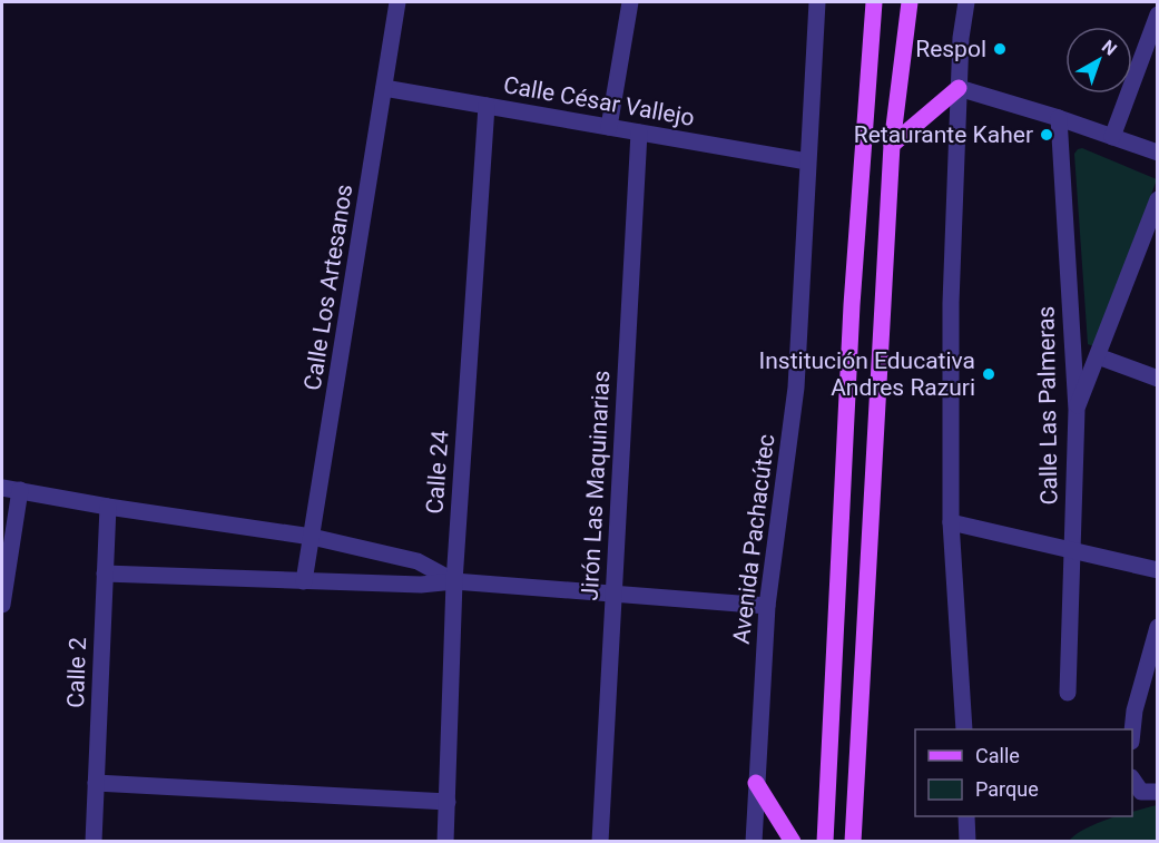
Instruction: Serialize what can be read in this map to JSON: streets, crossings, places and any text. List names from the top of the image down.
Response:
{
  "streets": {
    "street": [
      "Calle César Vallejo",
      "Calle Los Artesanos",
      "Calle Las Palmeras",
      "Calle 24",
      "Jirón Las Maquinarias",
      "Avenida Pachacútec",
      "Calle 2"
    ]
  },
  "crossings": [
    ["Calle César Vallejo", "Calle Los Artesanos"],
    ["Calle César Vallejo", "Calle 24"],
    ["Calle César Vallejo", "Jirón Las Maquinarias"],
    ["Calle César Vallejo", "Avenida Pachacútec"]
  ],
  "places": ["Respol", "Retaurante Kaher", "Institución Educativa Andres Razuri"],
  "legend": ["Calle", "Parque"],
  "north": "top right"
}
